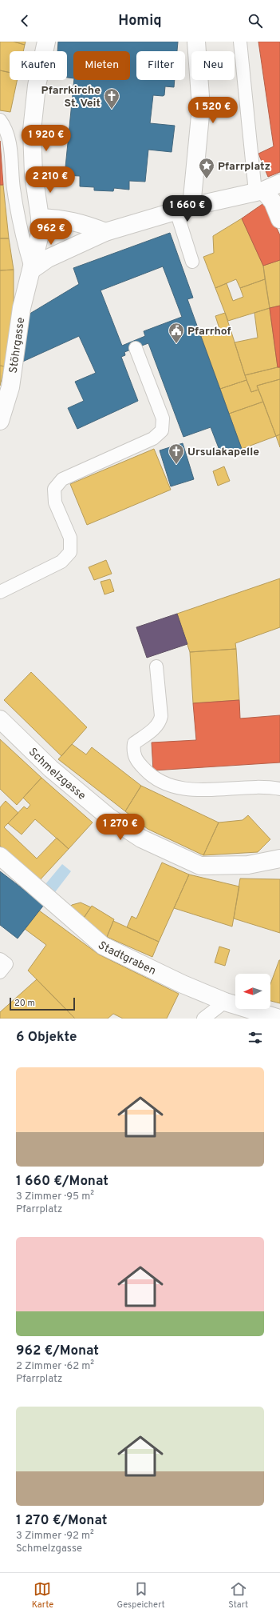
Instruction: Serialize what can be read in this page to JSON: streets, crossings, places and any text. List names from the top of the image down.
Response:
{
  "streets": {
    "street": ["Stöhrgasse", "Schmelzgasse", "Stadtgraben"]
  },
  "places": {
    "church": ["Pfarrkirche St. Veit", "Ursulakapelle"],
    "place": ["Pfarrplatz"],
    "public building": ["Pfarrhof"]
  },
  "scale_bar": "20 m",
  "north": "left",
  "page": {
    "header": "Homiq",
    "chip": [
      "Kaufen",
      "Mieten",
      "Filter",
      "Neu"
    ],
    "price": [
      "1 520 €",
      "1 920 €",
      "2 210 €",
      "1 660 €",
      "962 €",
      "1 270 €"
    ],
    "scale": "20 m",
    "heading": "6 Objekte",
    "list": [
      {
        "name": "1 660 €/Monat",
        "note": "3 Zimmer · 95 m² · Pfarrplatz"
      },
      {
        "name": "962 €/Monat",
        "note": "2 Zimmer · 62 m² · Pfarrplatz"
      },
      {
        "name": "1 270 €/Monat",
        "note": "3 Zimmer · 92 m² · Schmelzgasse"
      }
    ],
    "tabs": ["Karte", "Gespeichert", "Start"]
  }
}
